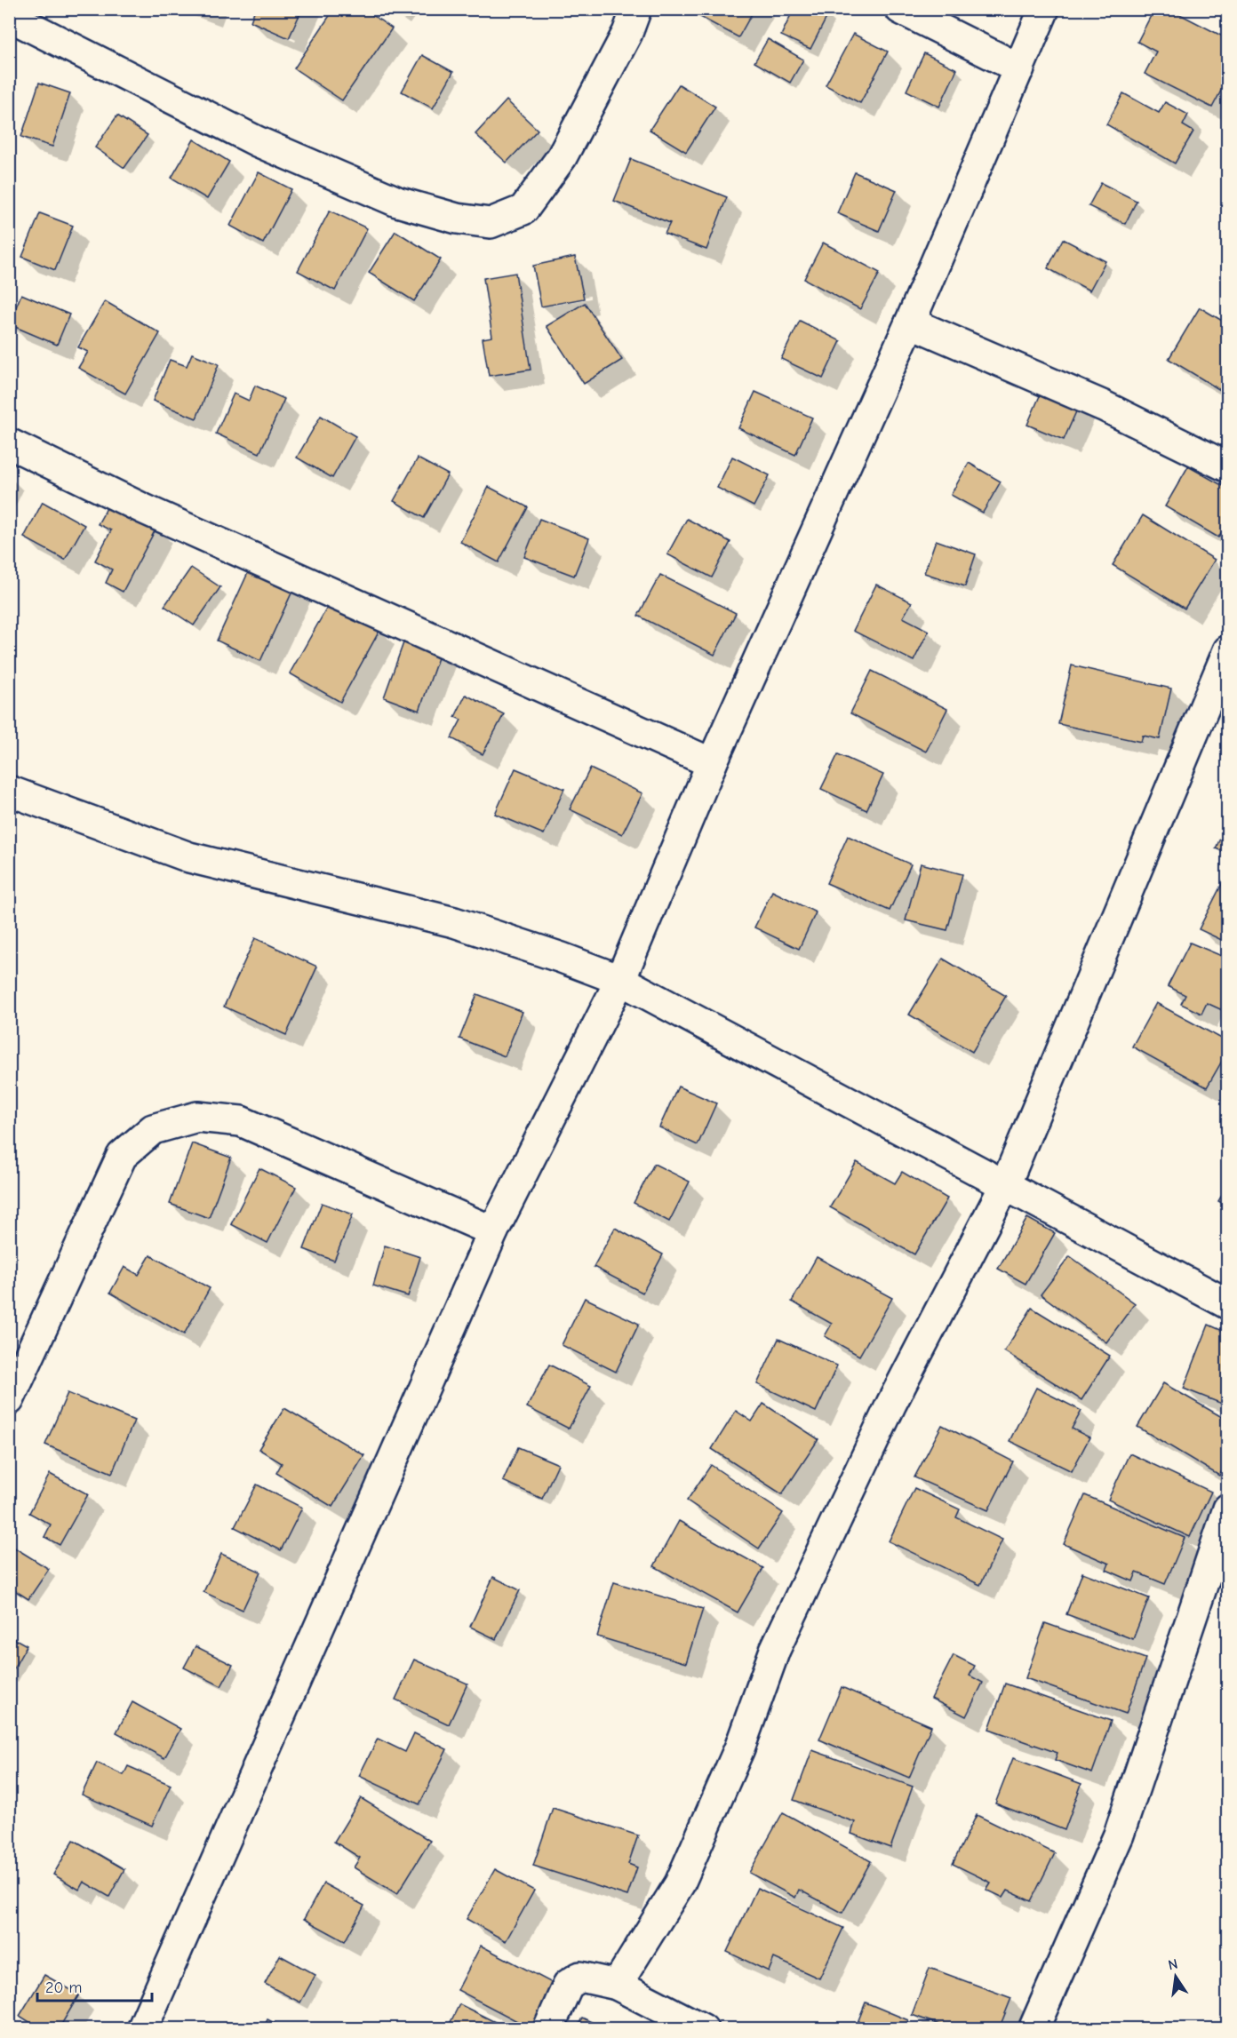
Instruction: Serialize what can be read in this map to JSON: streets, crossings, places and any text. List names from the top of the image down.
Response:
{
  "scale_bar": "20 m",
  "north": "top"
}
